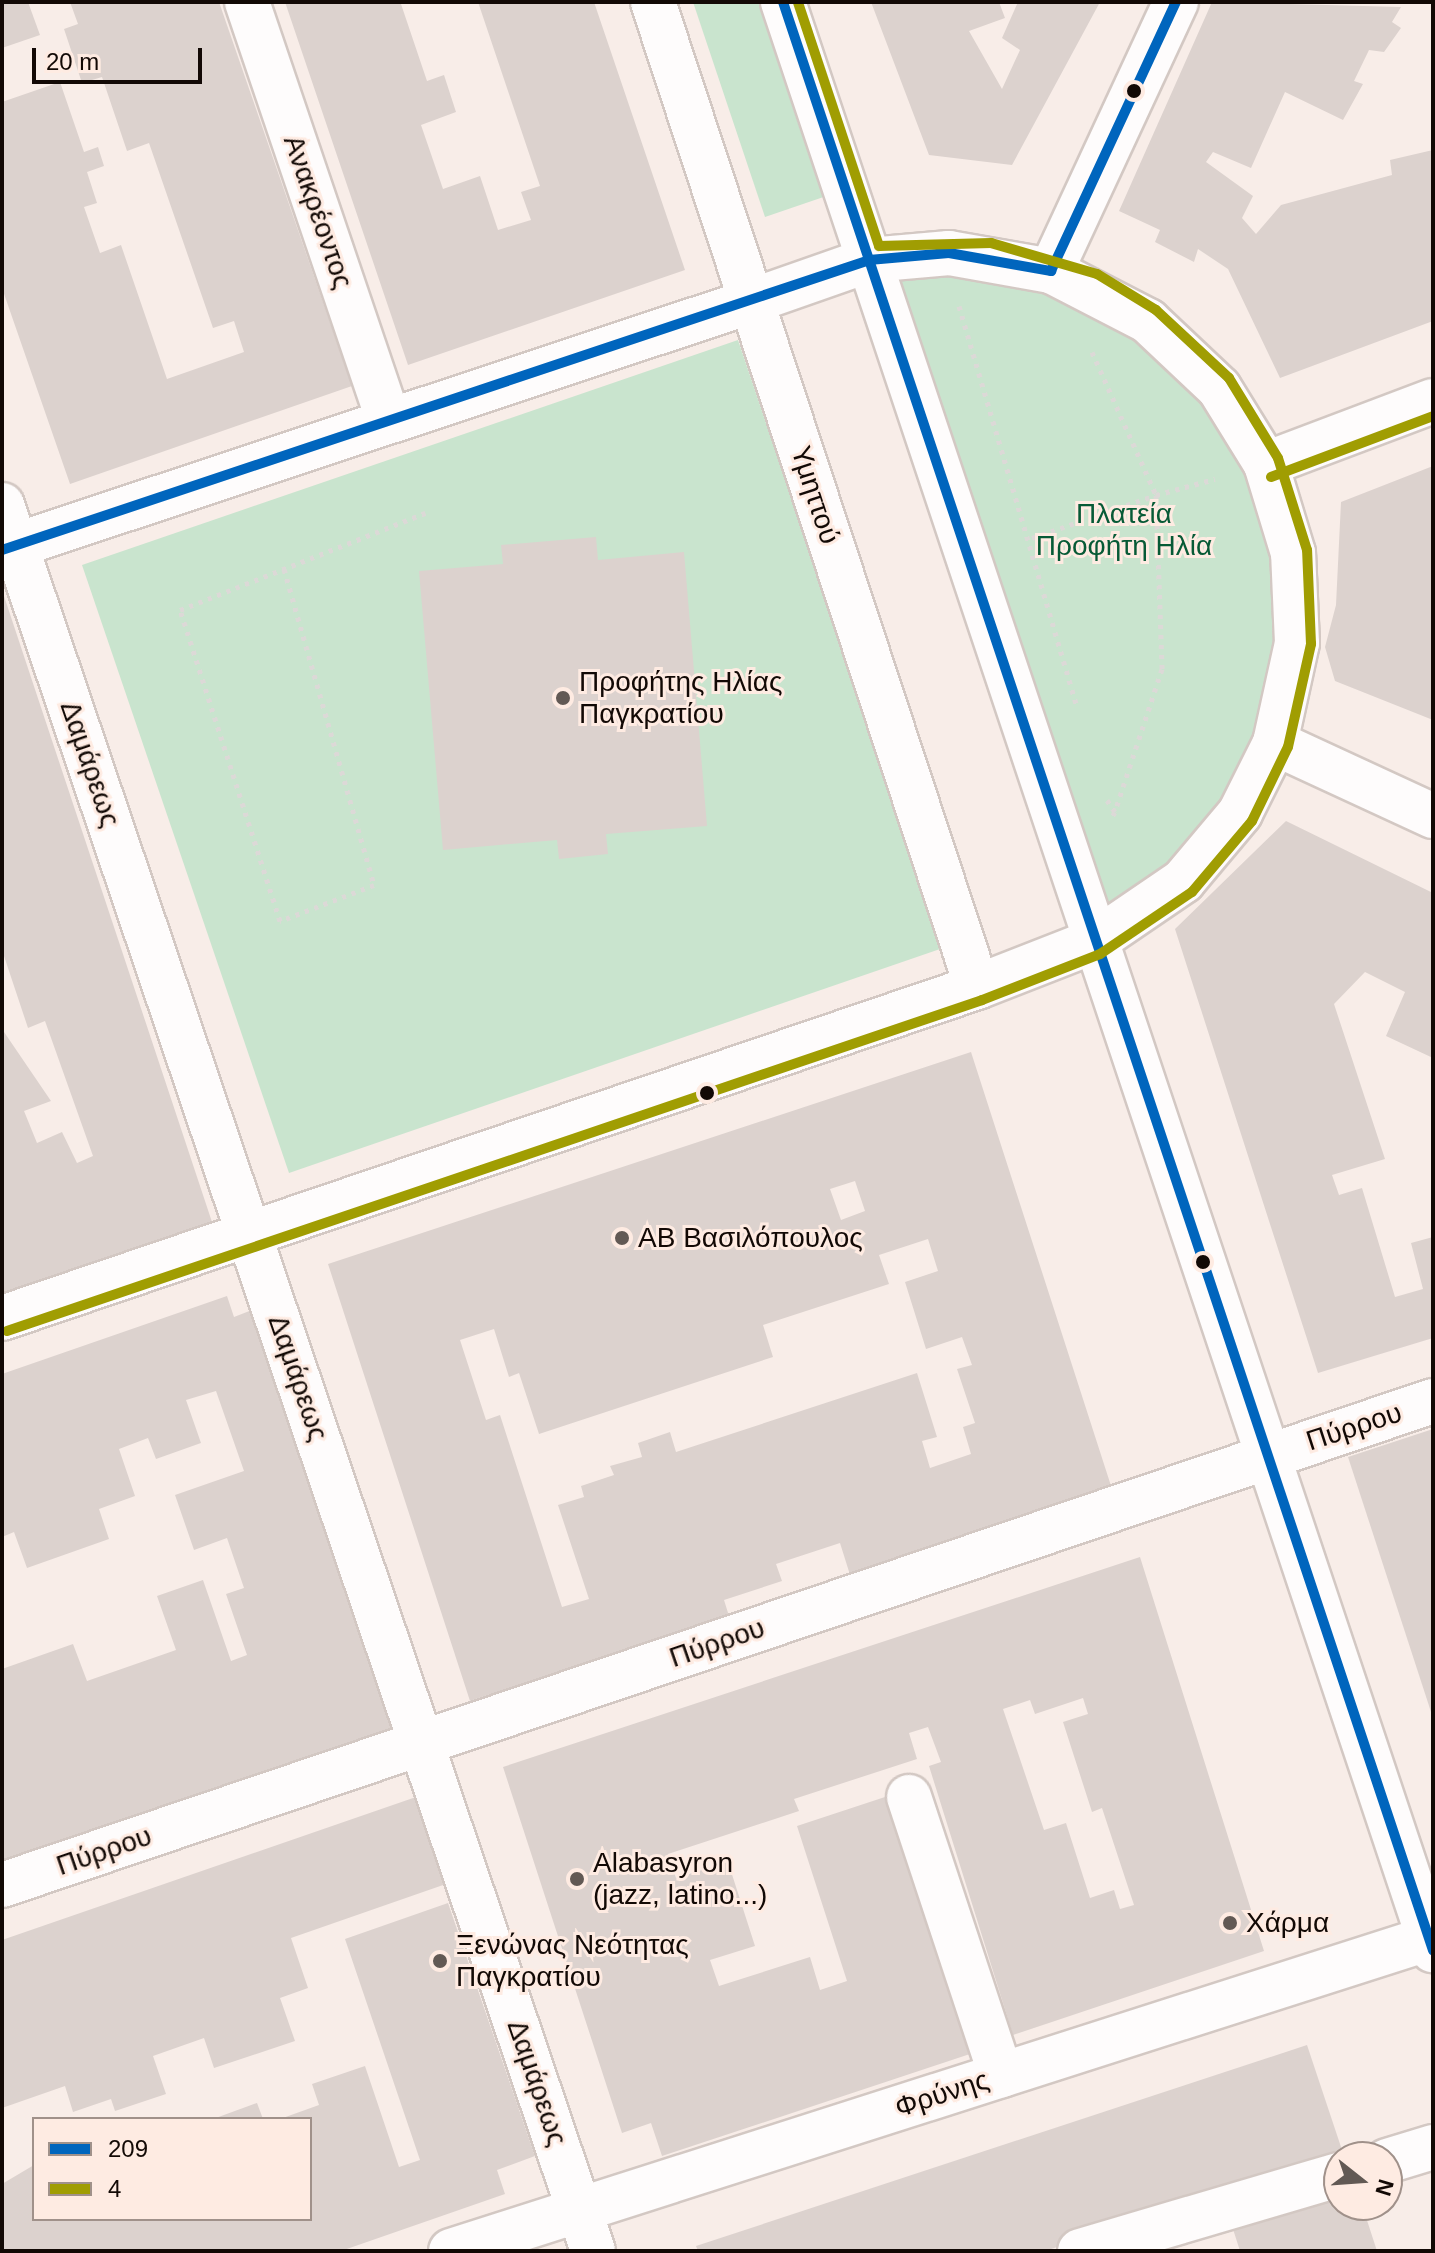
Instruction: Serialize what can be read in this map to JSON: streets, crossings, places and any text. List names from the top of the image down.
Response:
{
  "streets": {
    "street": [
      "Ανακρέοντος",
      "Υμηττού",
      "Δαμάρεως",
      "Πύρρου",
      "Φρύνης"
    ]
  },
  "crossings": [
    ["Δαμάρεως", "Πύρρου"],
    ["Δαμάρεως", "Φρύνης"]
  ],
  "parks": ["Πλατεία Προφήτη Ηλία"],
  "places": [
    "Προφήτης Ηλίας Παγκρατίου",
    "ΑΒ Βασιλόπουλος",
    "Alabasyron (jazz, latino...)",
    "Χάρμα",
    "Ξενώνας Νεότητας Παγκρατίου"
  ],
  "lines": ["transit line 209", "transit line 4"],
  "legend": ["209", "4"],
  "scale_bar": "20 m",
  "north": "right"
}
